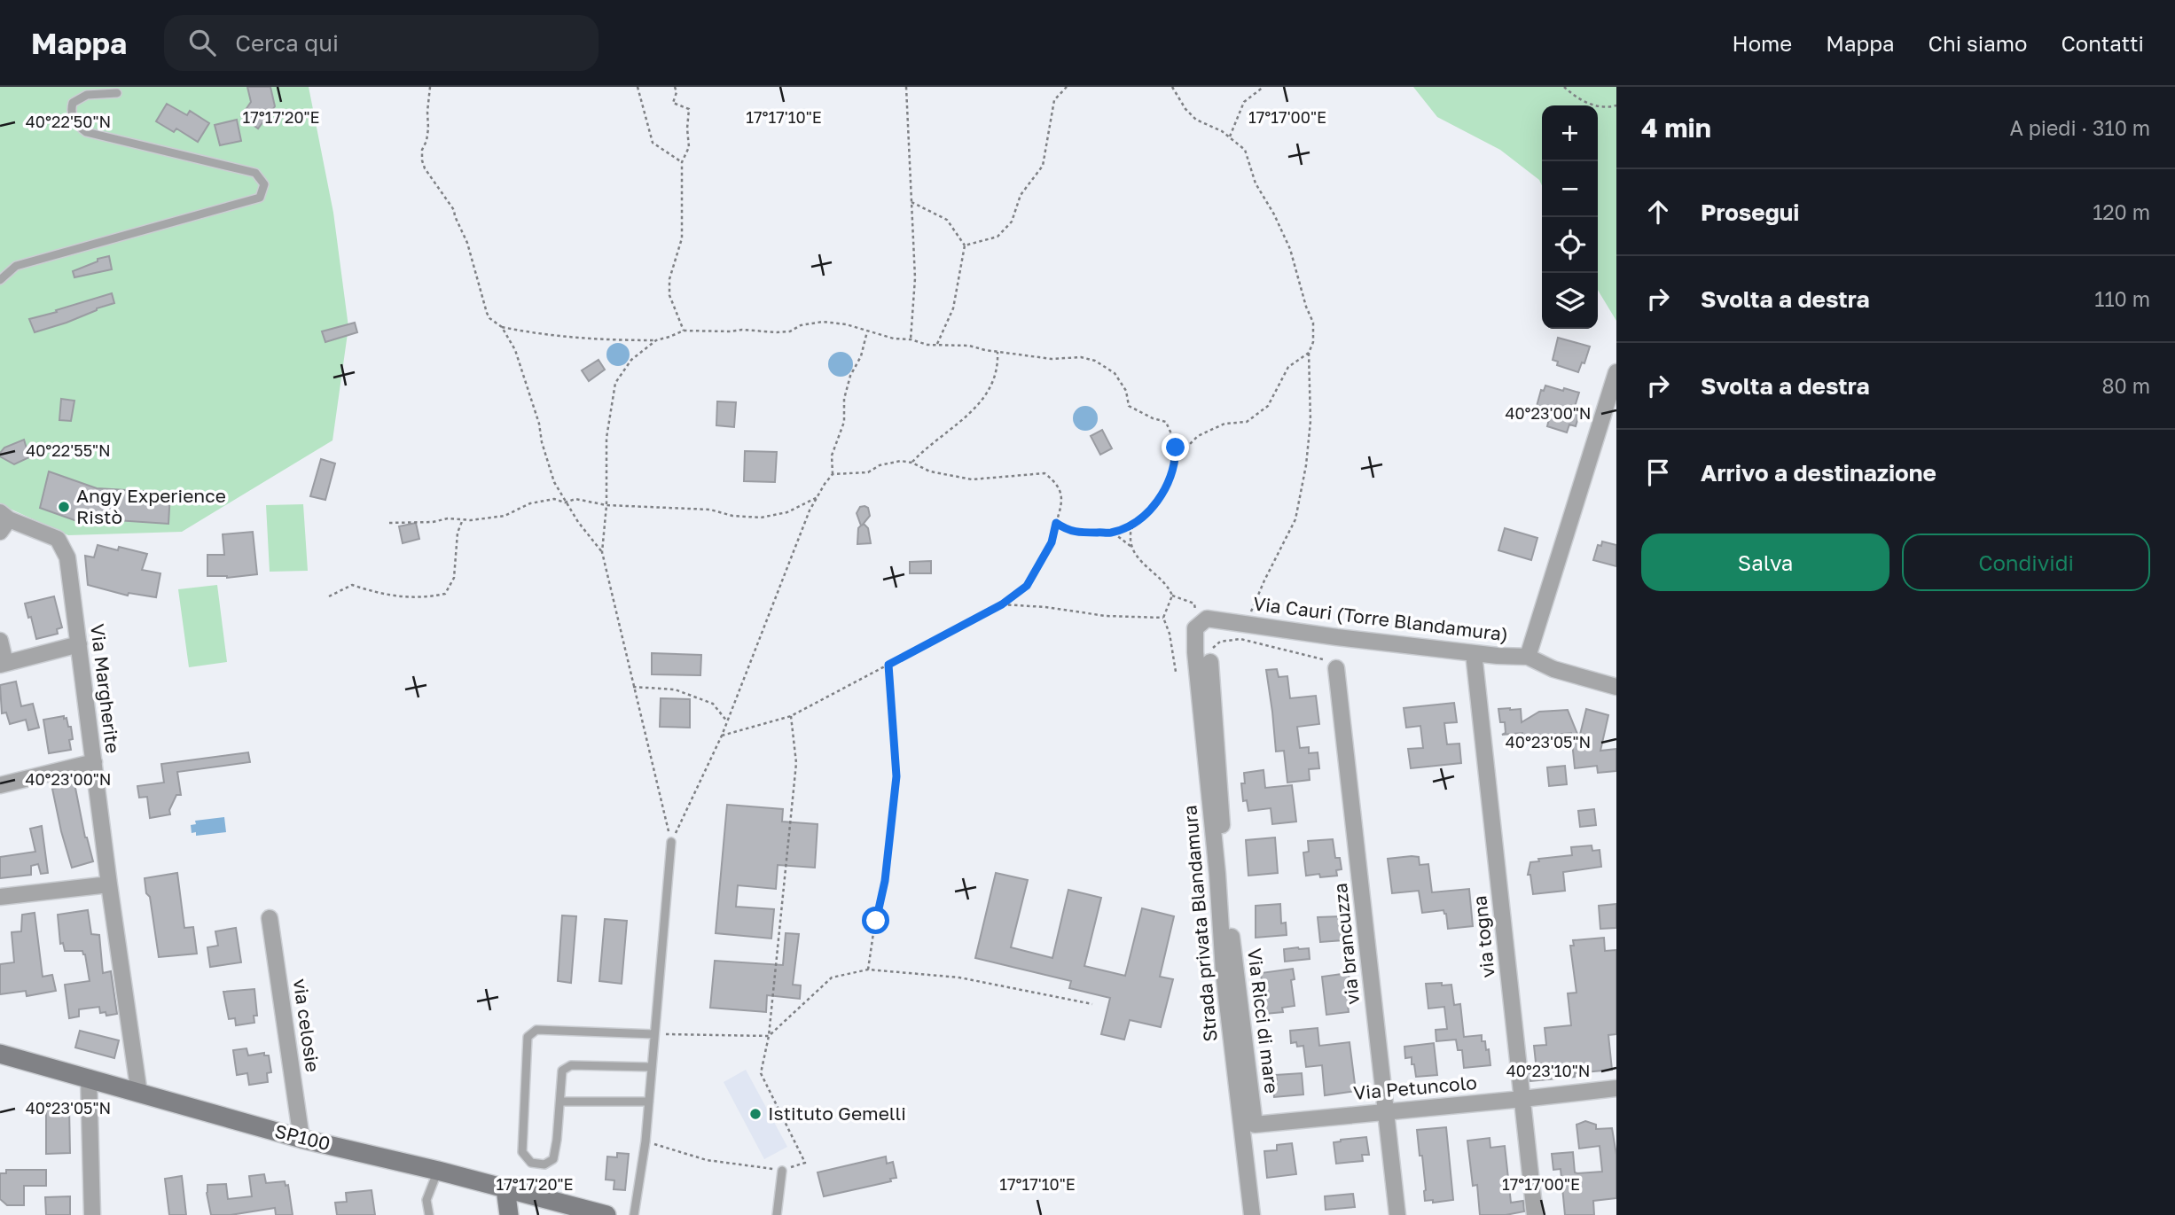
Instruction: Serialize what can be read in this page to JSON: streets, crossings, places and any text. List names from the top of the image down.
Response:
{
  "streets": {
    "main road": ["SP100"],
    "street": [
      "Via Cauri (Torre Blandamura)",
      "Via Margherite",
      "Strada privata Blandamura",
      "via togna",
      "via brancuzza",
      "Via Ricci di mare",
      "via celosie",
      "Via Petuncolo"
    ]
  },
  "crossings": [
    ["Via Cauri (Torre Blandamura)", "Strada privata Blandamura"],
    ["Via Cauri (Torre Blandamura)", "via togna"],
    ["Via Margherite", "SP100"],
    ["Strada privata Blandamura", "Via Ricci di mare"],
    ["via togna", "Via Petuncolo"],
    ["via brancuzza", "Via Petuncolo"],
    ["Via Ricci di mare", "Via Petuncolo"],
    ["via celosie", "SP100"]
  ],
  "places": ["Angy Experience Ristò", "Istituto Gemelli"],
  "page": {
    "header": "Mappa",
    "search": "Cerca qui",
    "nav": [
      "Home",
      "Mappa",
      "Chi siamo",
      "Contatti"
    ],
    "heading": ["4 min", "A piedi · 310 m"],
    "map_buttons": ["+", "−"],
    "list": [
      ["Prosegui", "120 m"],
      ["Svolta a destra", "110 m"],
      ["Svolta a destra", "80 m"],
      "Arrivo a destinazione"
    ],
    "buttons": ["Salva", "Condividi"]
  },
  "coordinates": [
    "17°17'20\"E",
    "17°17'10\"E",
    "17°17'00\"E",
    "40°22'50\"N",
    "40°23'00\"N",
    "40°22'55\"N",
    "40°23'05\"N",
    "40°23'10\"N"
  ]
}
